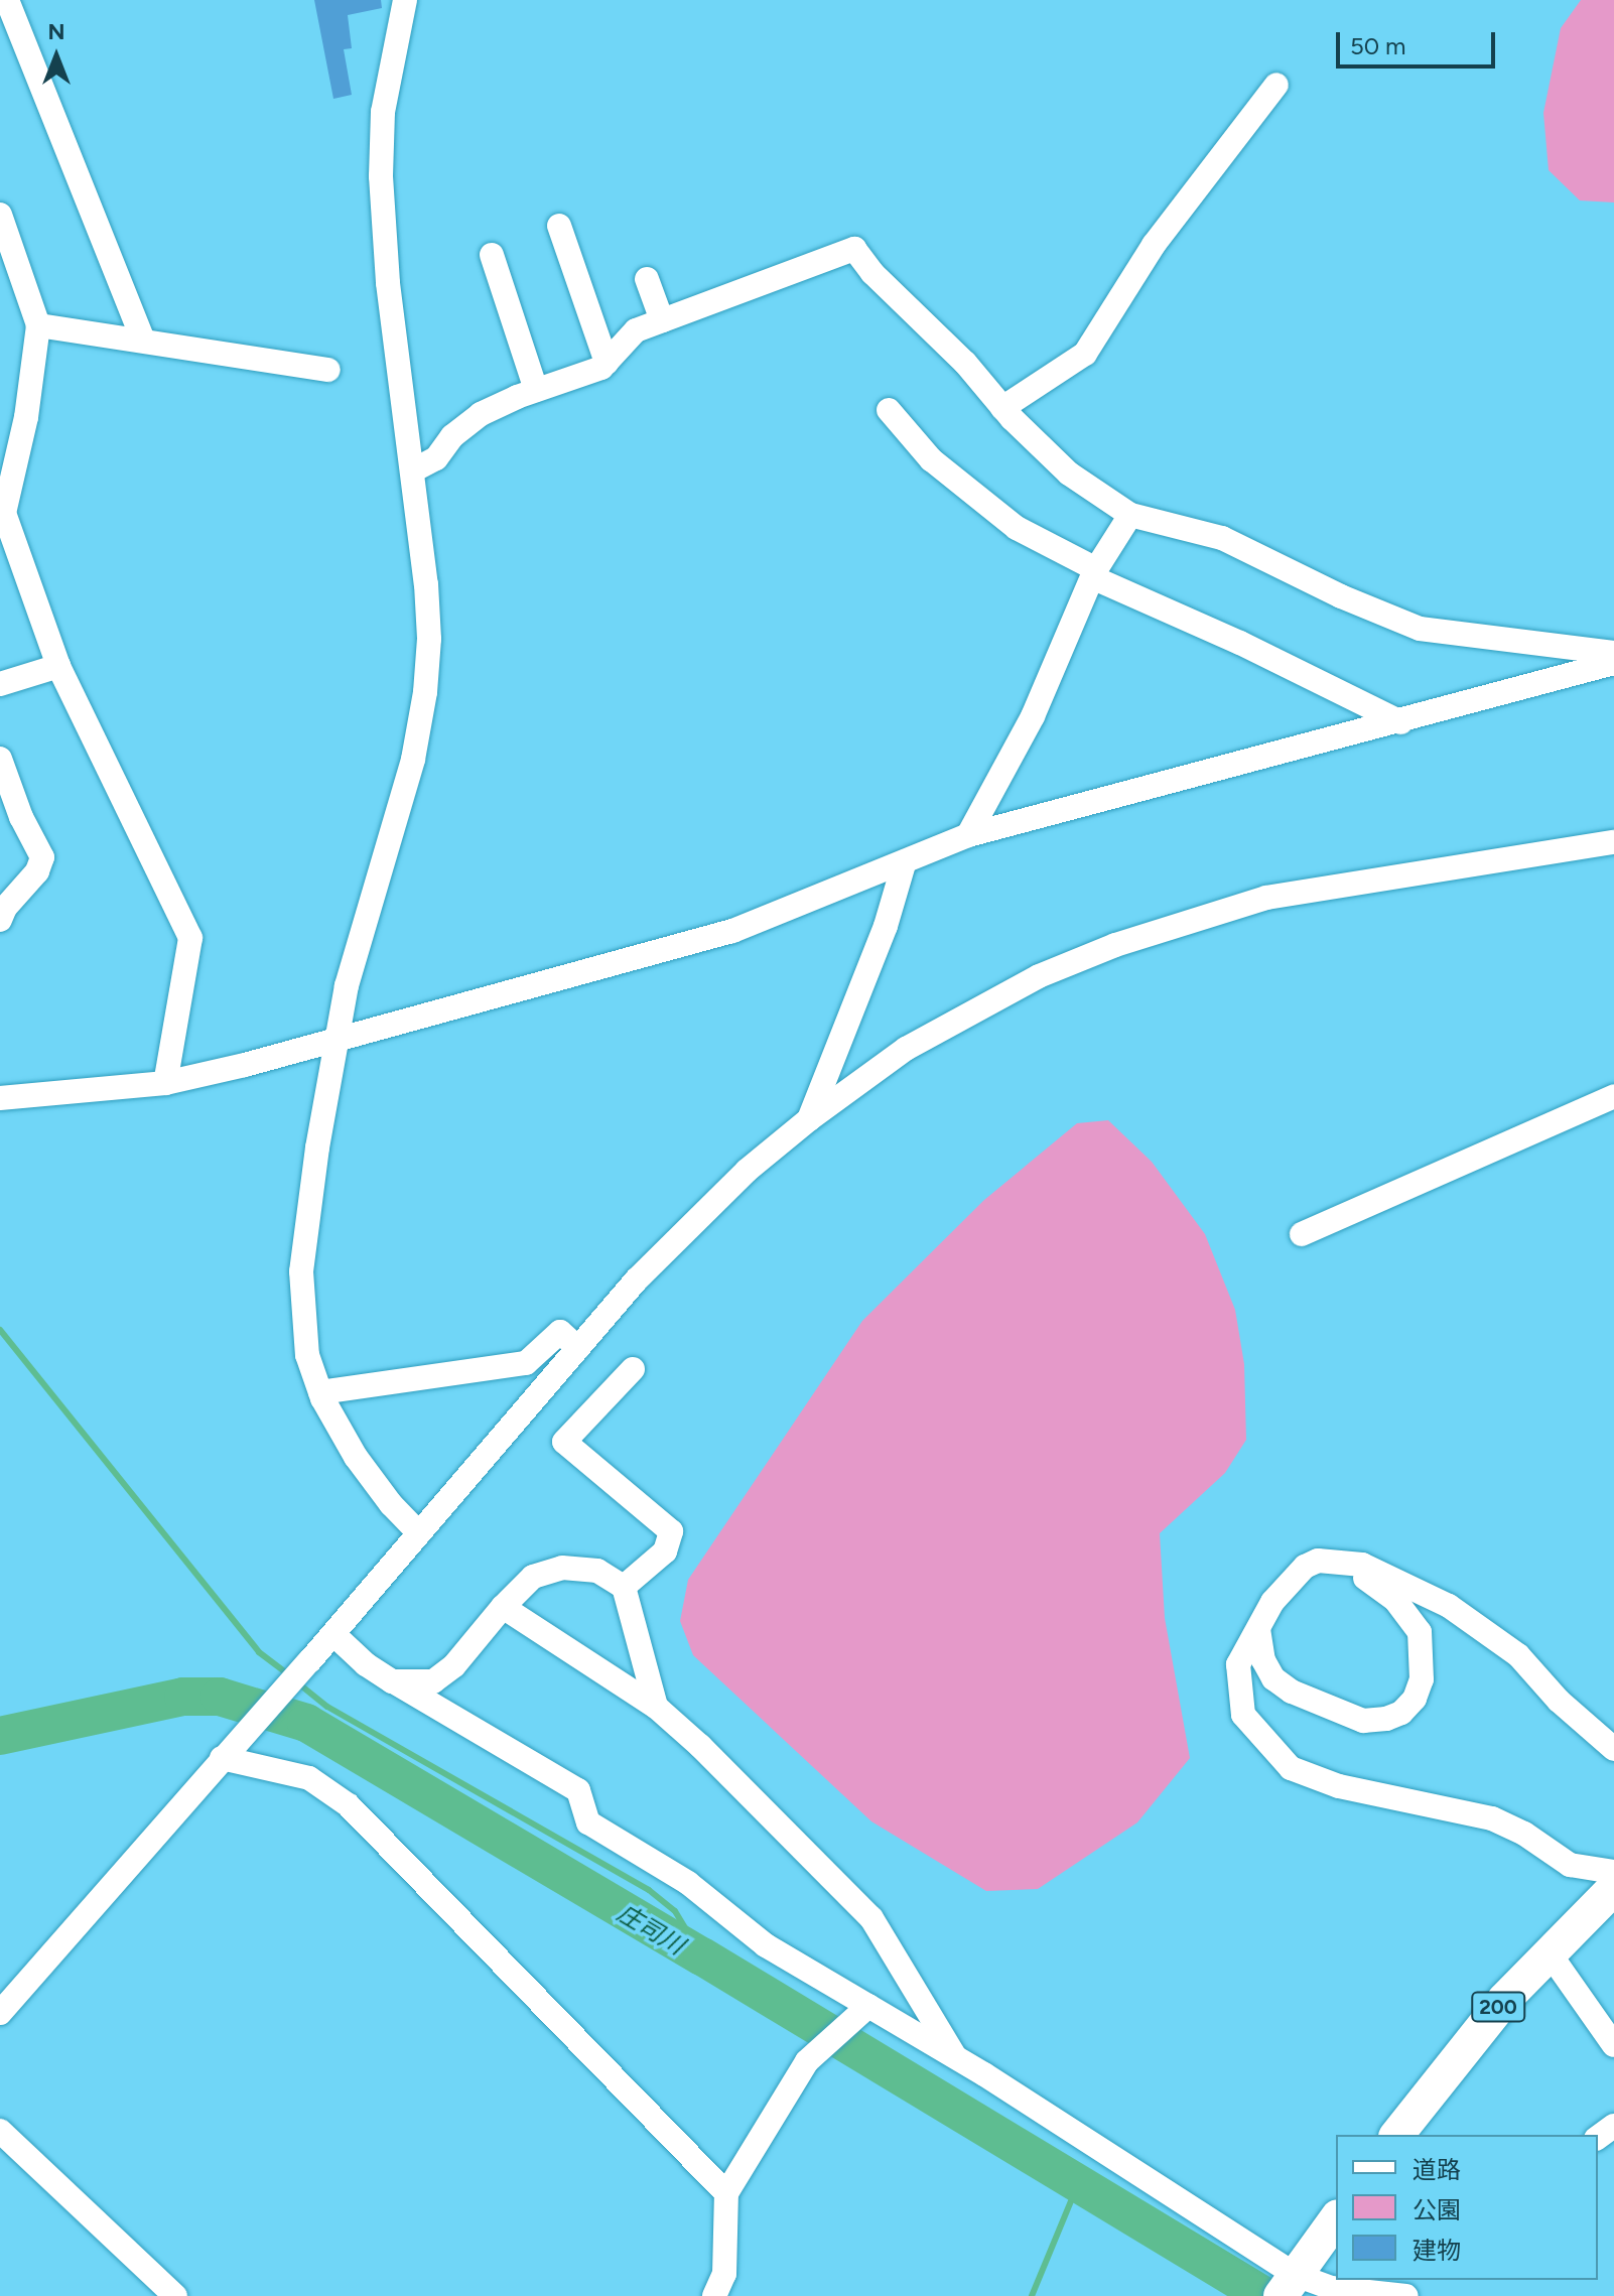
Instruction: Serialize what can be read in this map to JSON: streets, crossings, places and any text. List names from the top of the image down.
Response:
{
  "streets": {
    "highway": ["200"]
  },
  "water": ["庄司川"],
  "legend": ["道路", "公園", "建物"],
  "scale_bar": "50 m",
  "north": "top"
}
